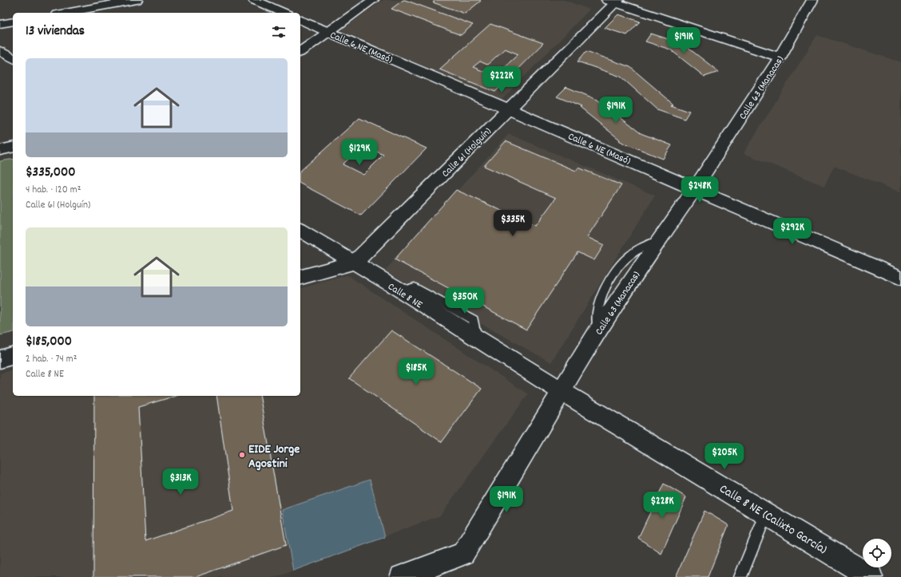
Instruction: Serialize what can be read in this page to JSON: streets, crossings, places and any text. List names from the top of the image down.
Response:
{
  "streets": {
    "street": [
      "Calle 6 NE (Masó)",
      "Calle 63 (Manacas)",
      "Calle 61 (Holguín)",
      "Calle 8 NE",
      "Calle 8 NE (Calixto García)"
    ]
  },
  "crossings": [
    ["Calle 6 NE (Masó)", "Calle 63 (Manacas)"],
    ["Calle 6 NE (Masó)", "Calle 61 (Holguín)"],
    ["Calle 63 (Manacas)", "Calle 8 NE"],
    ["Calle 63 (Manacas)", "Calle 8 NE (Calixto García)"],
    ["Calle 61 (Holguín)", "Calle 8 NE"],
    ["Calle 8 NE", "Calle 8 NE (Calixto García)"]
  ],
  "places": ["EIDE Jorge Agostini"],
  "page": {
    "heading": "13 viviendas",
    "price": [
      "$191K",
      "$222K",
      "$191K",
      "$129K",
      "$248K",
      "$335K",
      "$292K",
      "$350K",
      "$185K",
      "$205K",
      "$313K",
      "$191K",
      "$228K"
    ],
    "list": [
      {
        "name": "$335,000",
        "note": "4 hab. · 120 m² · Calle 61 (Holguín)"
      },
      {
        "name": "$185,000",
        "note": "2 hab. · 74 m² · Calle 8 NE"
      }
    ]
  }
}
